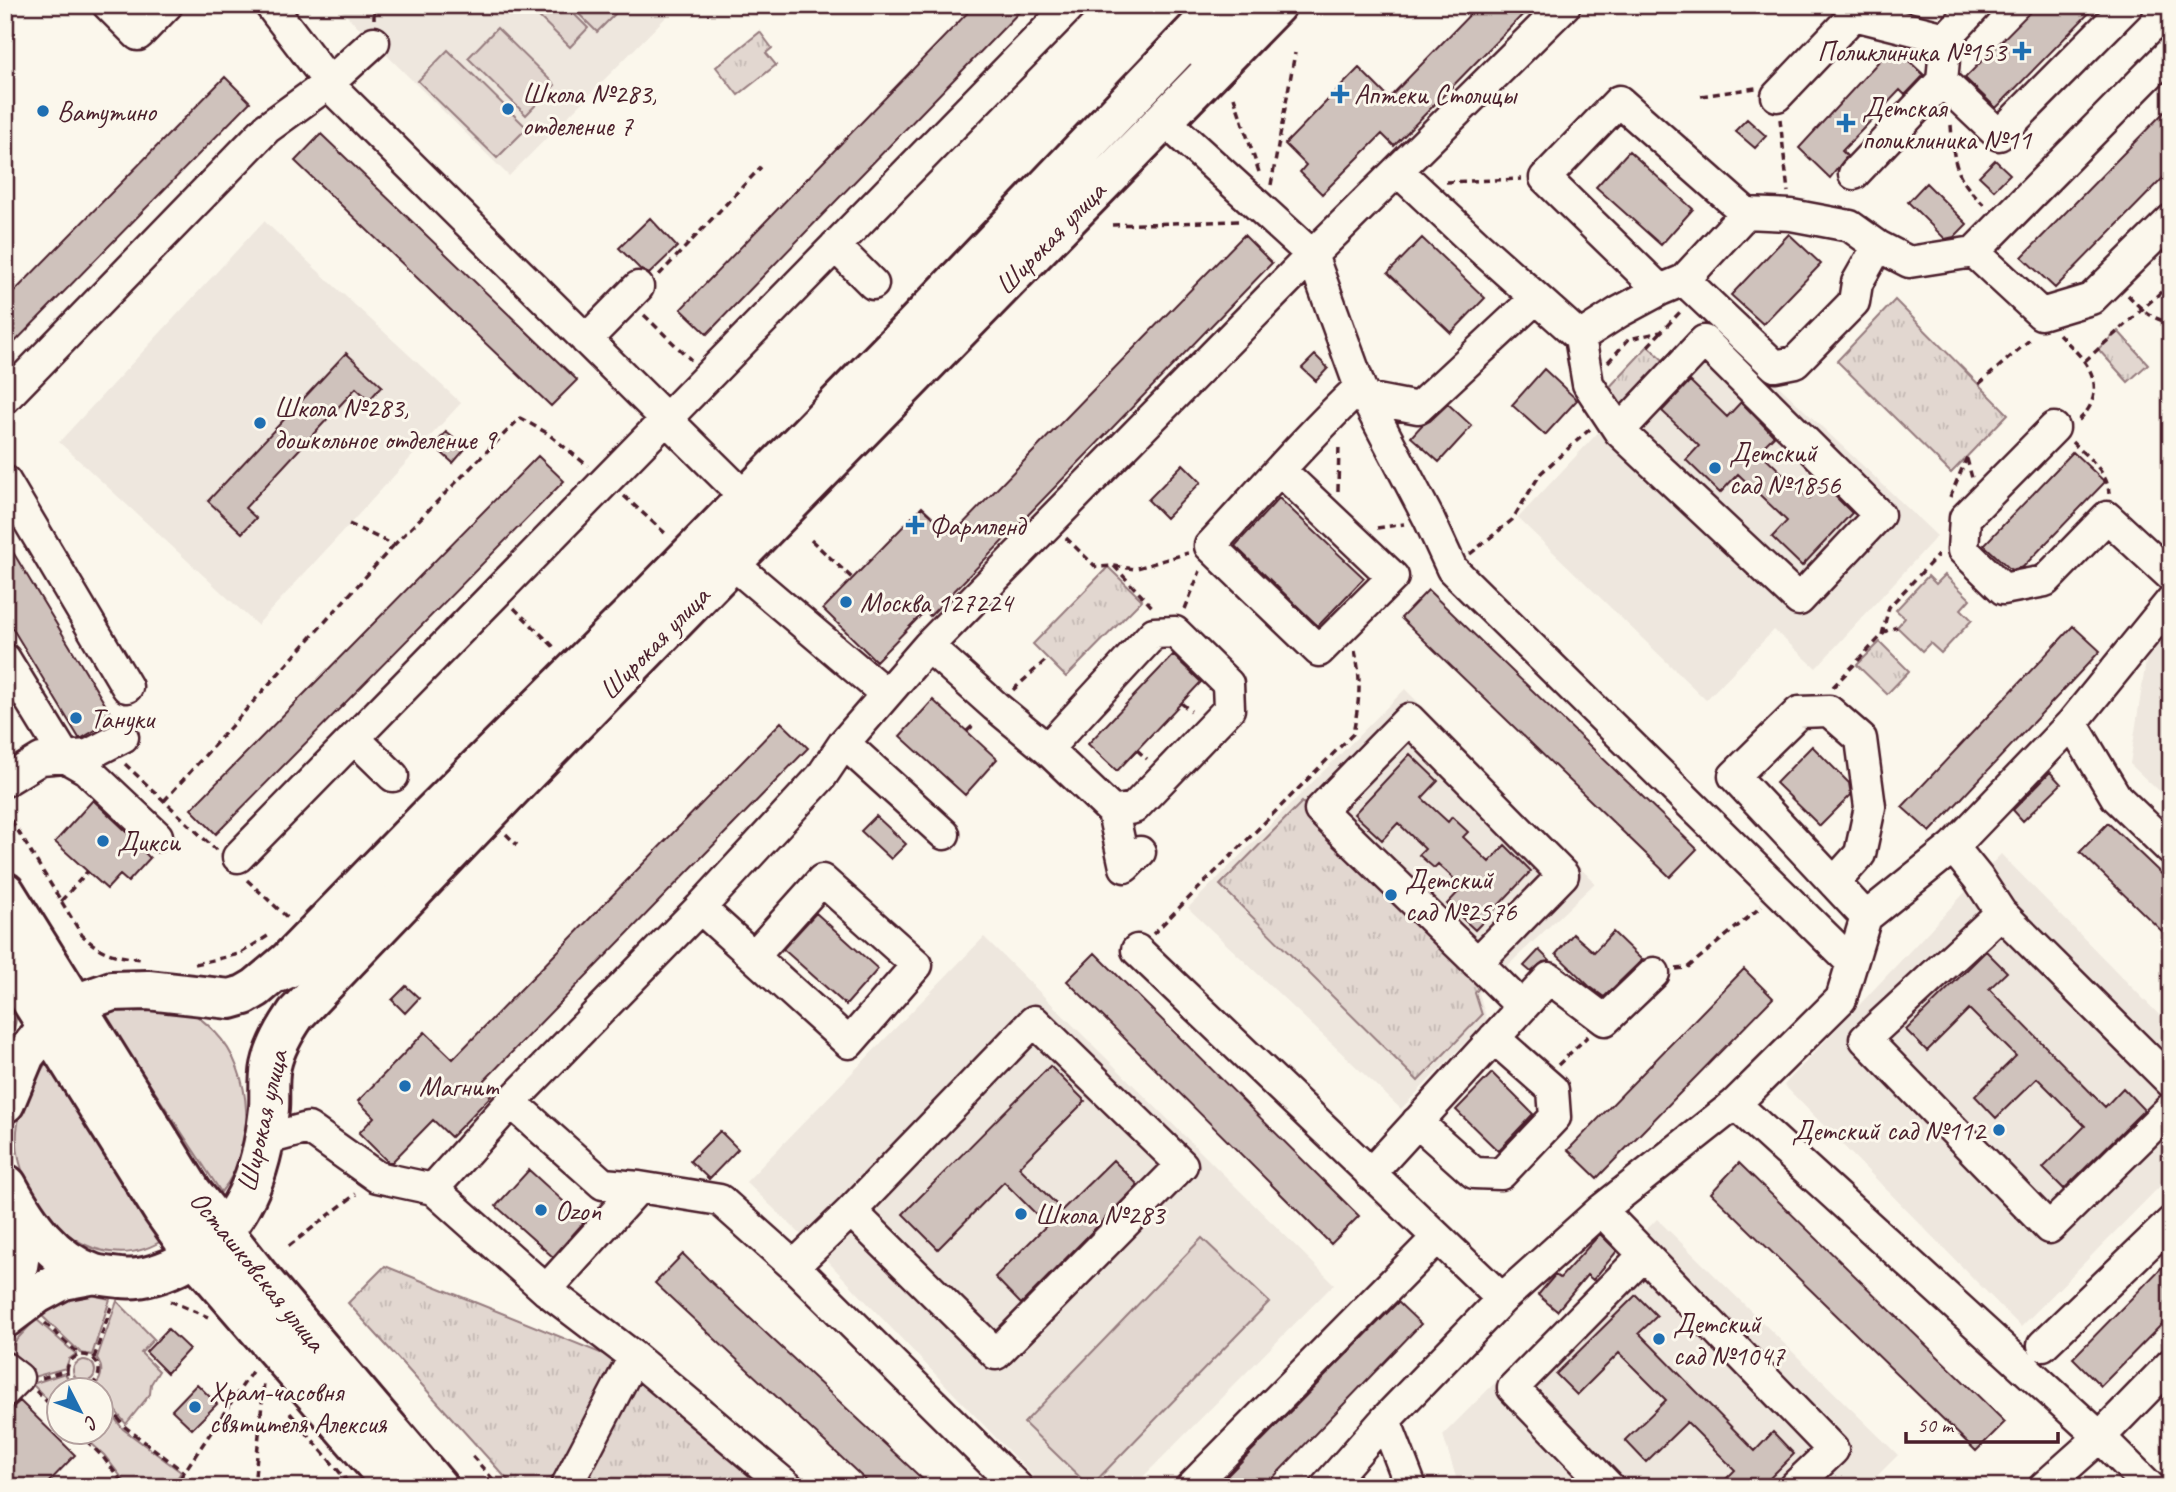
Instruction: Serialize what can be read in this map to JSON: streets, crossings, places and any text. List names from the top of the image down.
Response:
{
  "streets": {
    "main road": ["Широкая улица", "Осташковская улица"]
  },
  "crossings": [
    ["Широкая улица", "Осташковская улица"]
  ],
  "places": {
    "health": [
      "Поликлиника №153",
      "Аптеки Столицы",
      "Детская поликлиника №11",
      "Фармленд"
    ],
    "other": [
      "Школа №283, отделение 7",
      "Ватутино",
      "Школа №283, дошкольное отделение 9",
      "Детский сад №1856",
      "Москва 127224",
      "Тануки",
      "Дикси",
      "Детский сад №2576",
      "Магнит",
      "Детский сад №112",
      "Ozon",
      "Школа №283",
      "Детский сад №1047",
      "Храм-часовня святителя Алексия"
    ]
  },
  "scale_bar": "50 m",
  "north": "bottom right"
}
